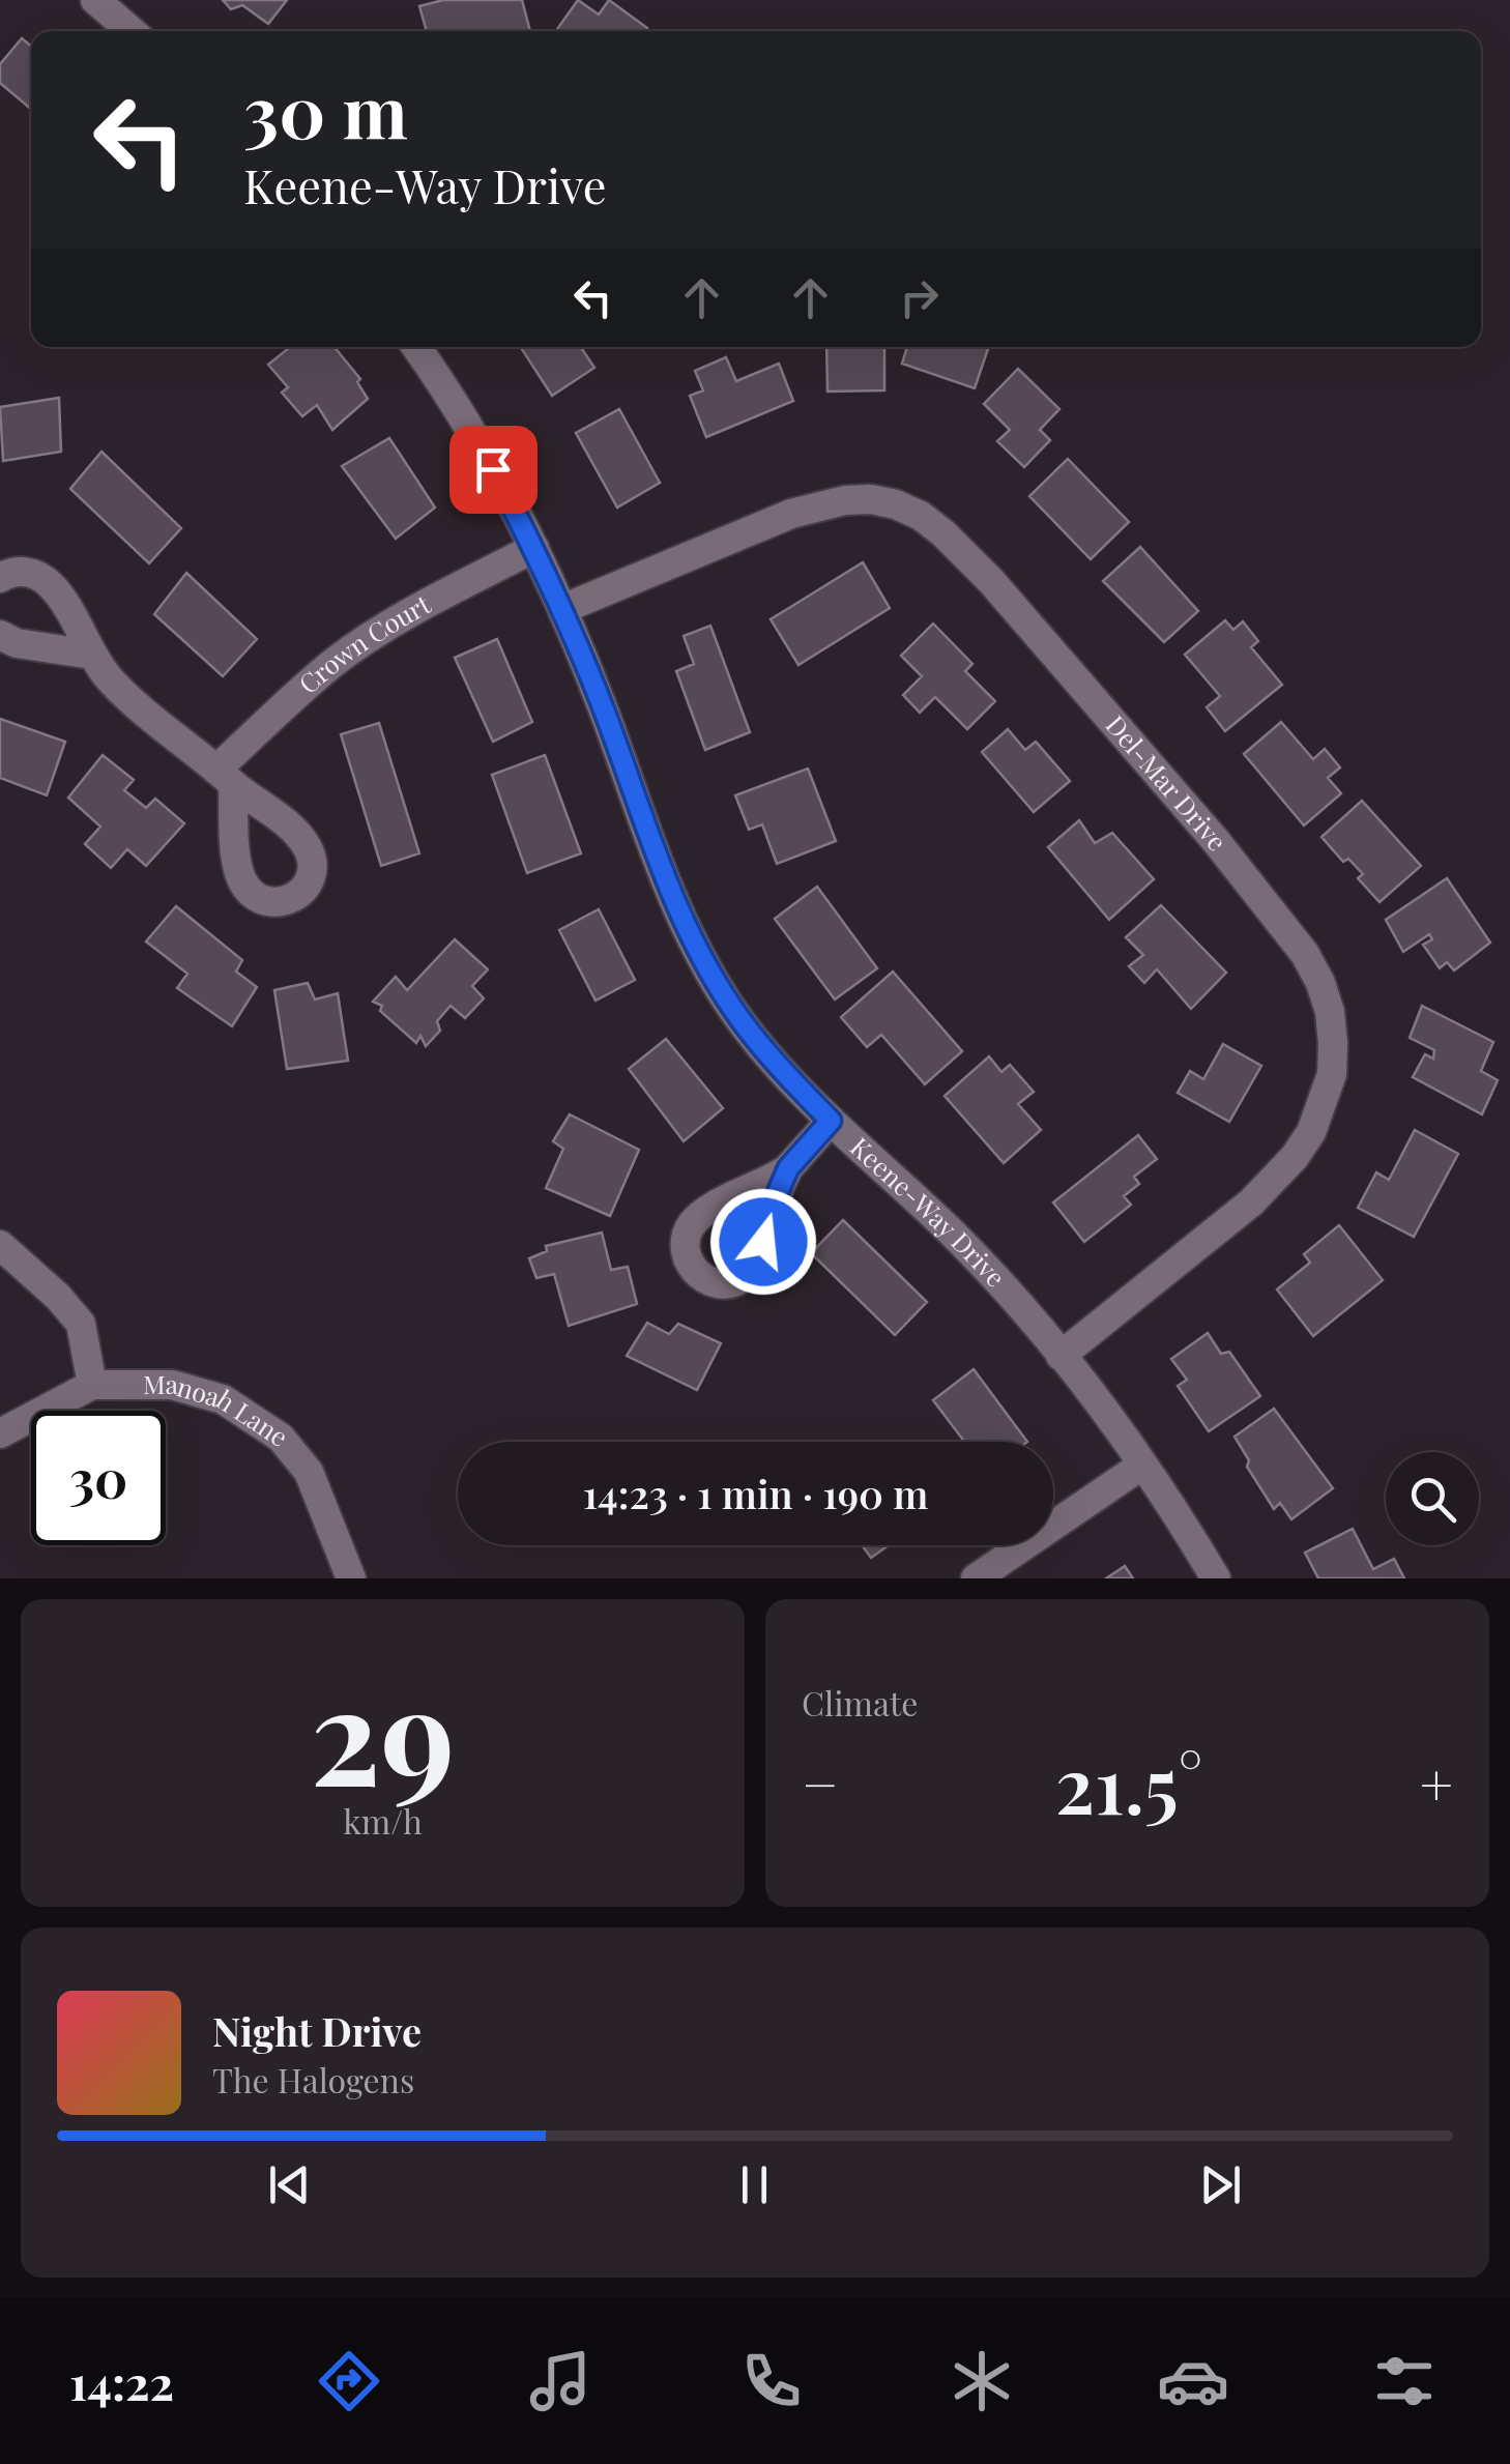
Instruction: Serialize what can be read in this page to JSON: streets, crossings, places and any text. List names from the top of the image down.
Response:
{
  "streets": {
    "street": [
      "Crown Court",
      "Del-Mar Drive",
      "Keene-Way Drive",
      "Manoah Lane"
    ]
  },
  "crossings": [
    ["Crown Court", "Keene-Way Drive"],
    ["Del-Mar Drive", "Keene-Way Drive"]
  ],
  "page": {
    "turn": ["30 m", "Keene-Way Drive"],
    "limit": "30",
    "trip": "14:23 · 1 min · 190 m",
    "tile": [
      ["29", "km/h"],
      "Climate"
    ],
    "heat": ["−", "21.5°", "+"],
    "song": ["Night Drive", "The Halogens"],
    "tabs": "14:22"
  }
}
